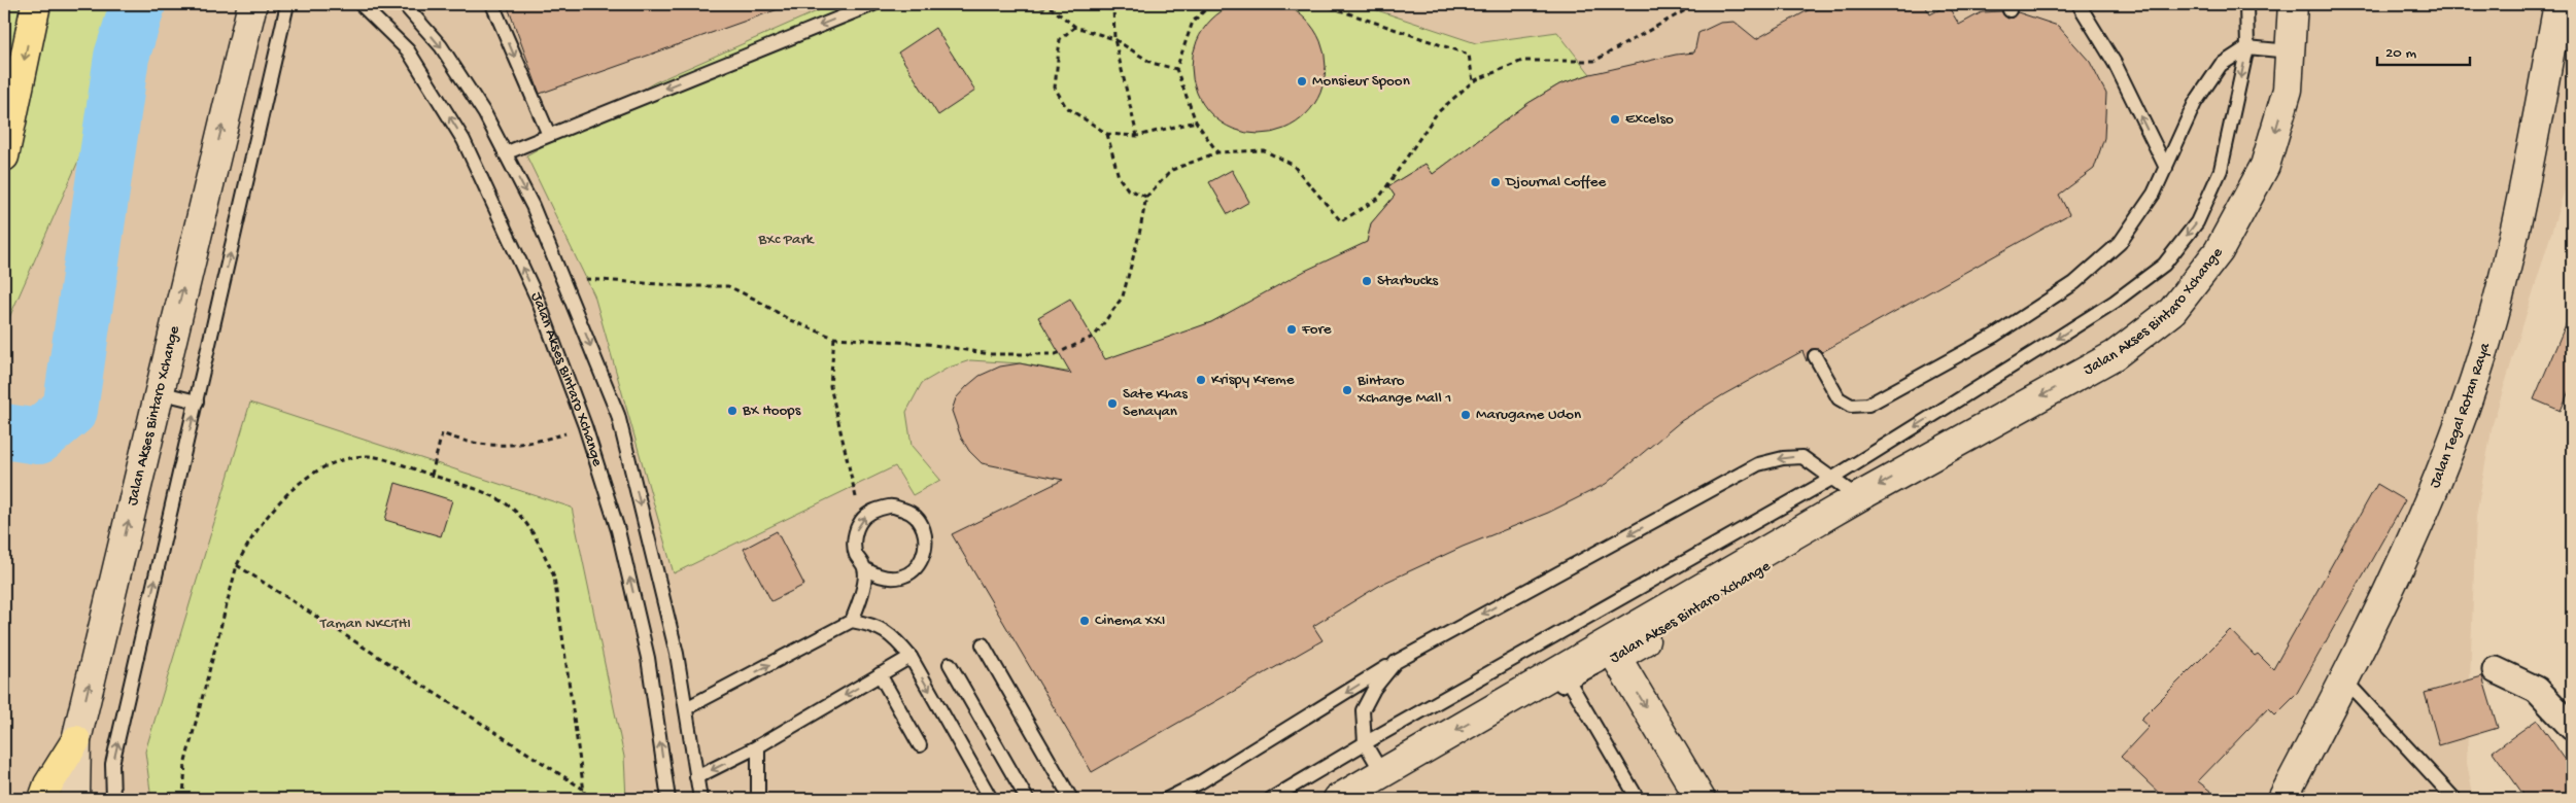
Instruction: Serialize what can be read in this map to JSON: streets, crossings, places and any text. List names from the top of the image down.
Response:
{
  "streets": {
    "main road": ["Jalan Akses Bintaro Xchange", "Jalan Tegal Rotan Raya"]
  },
  "parks": ["BXc Park", "Taman NKCTHI"],
  "places": [
    "Monsieur Spoon",
    "Excelso",
    "Djournal Coffee",
    "Starbucks",
    "Fore",
    "Krispy Kreme",
    "Bintaro Xchange Mall 1",
    "Sate Khas Senayan",
    "BX Hoops",
    "Marugame Udon",
    "Cinema XXI"
  ],
  "scale_bar": "20 m"
}
